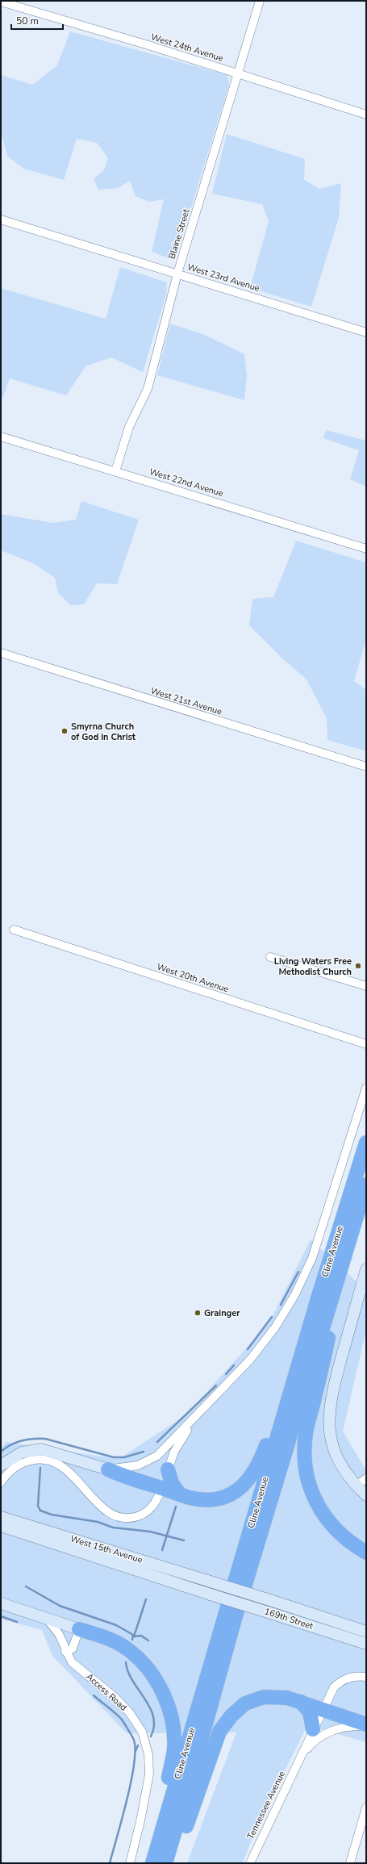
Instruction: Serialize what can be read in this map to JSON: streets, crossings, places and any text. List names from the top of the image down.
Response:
{
  "streets": {
    "highway": ["Cline Avenue"],
    "main road": ["West 15th Avenue", "169th Street"],
    "street": [
      "West 24th Avenue",
      "Blaine Street",
      "West 23rd Avenue",
      "West 22nd Avenue",
      "West 21st Avenue",
      "West 20th Avenue",
      "Access Road",
      "Tennessee Avenue"
    ]
  },
  "crossings": [
    ["West 24th Avenue", "Blaine Street"],
    ["Blaine Street", "West 23rd Avenue"],
    ["Blaine Street", "West 22nd Avenue"],
    ["West 15th Avenue", "169th Street"]
  ],
  "places": ["Smyrna Church of God in Christ", "Living Waters Free Methodist Church", "Grainger"],
  "scale_bar": "50 m"
}
